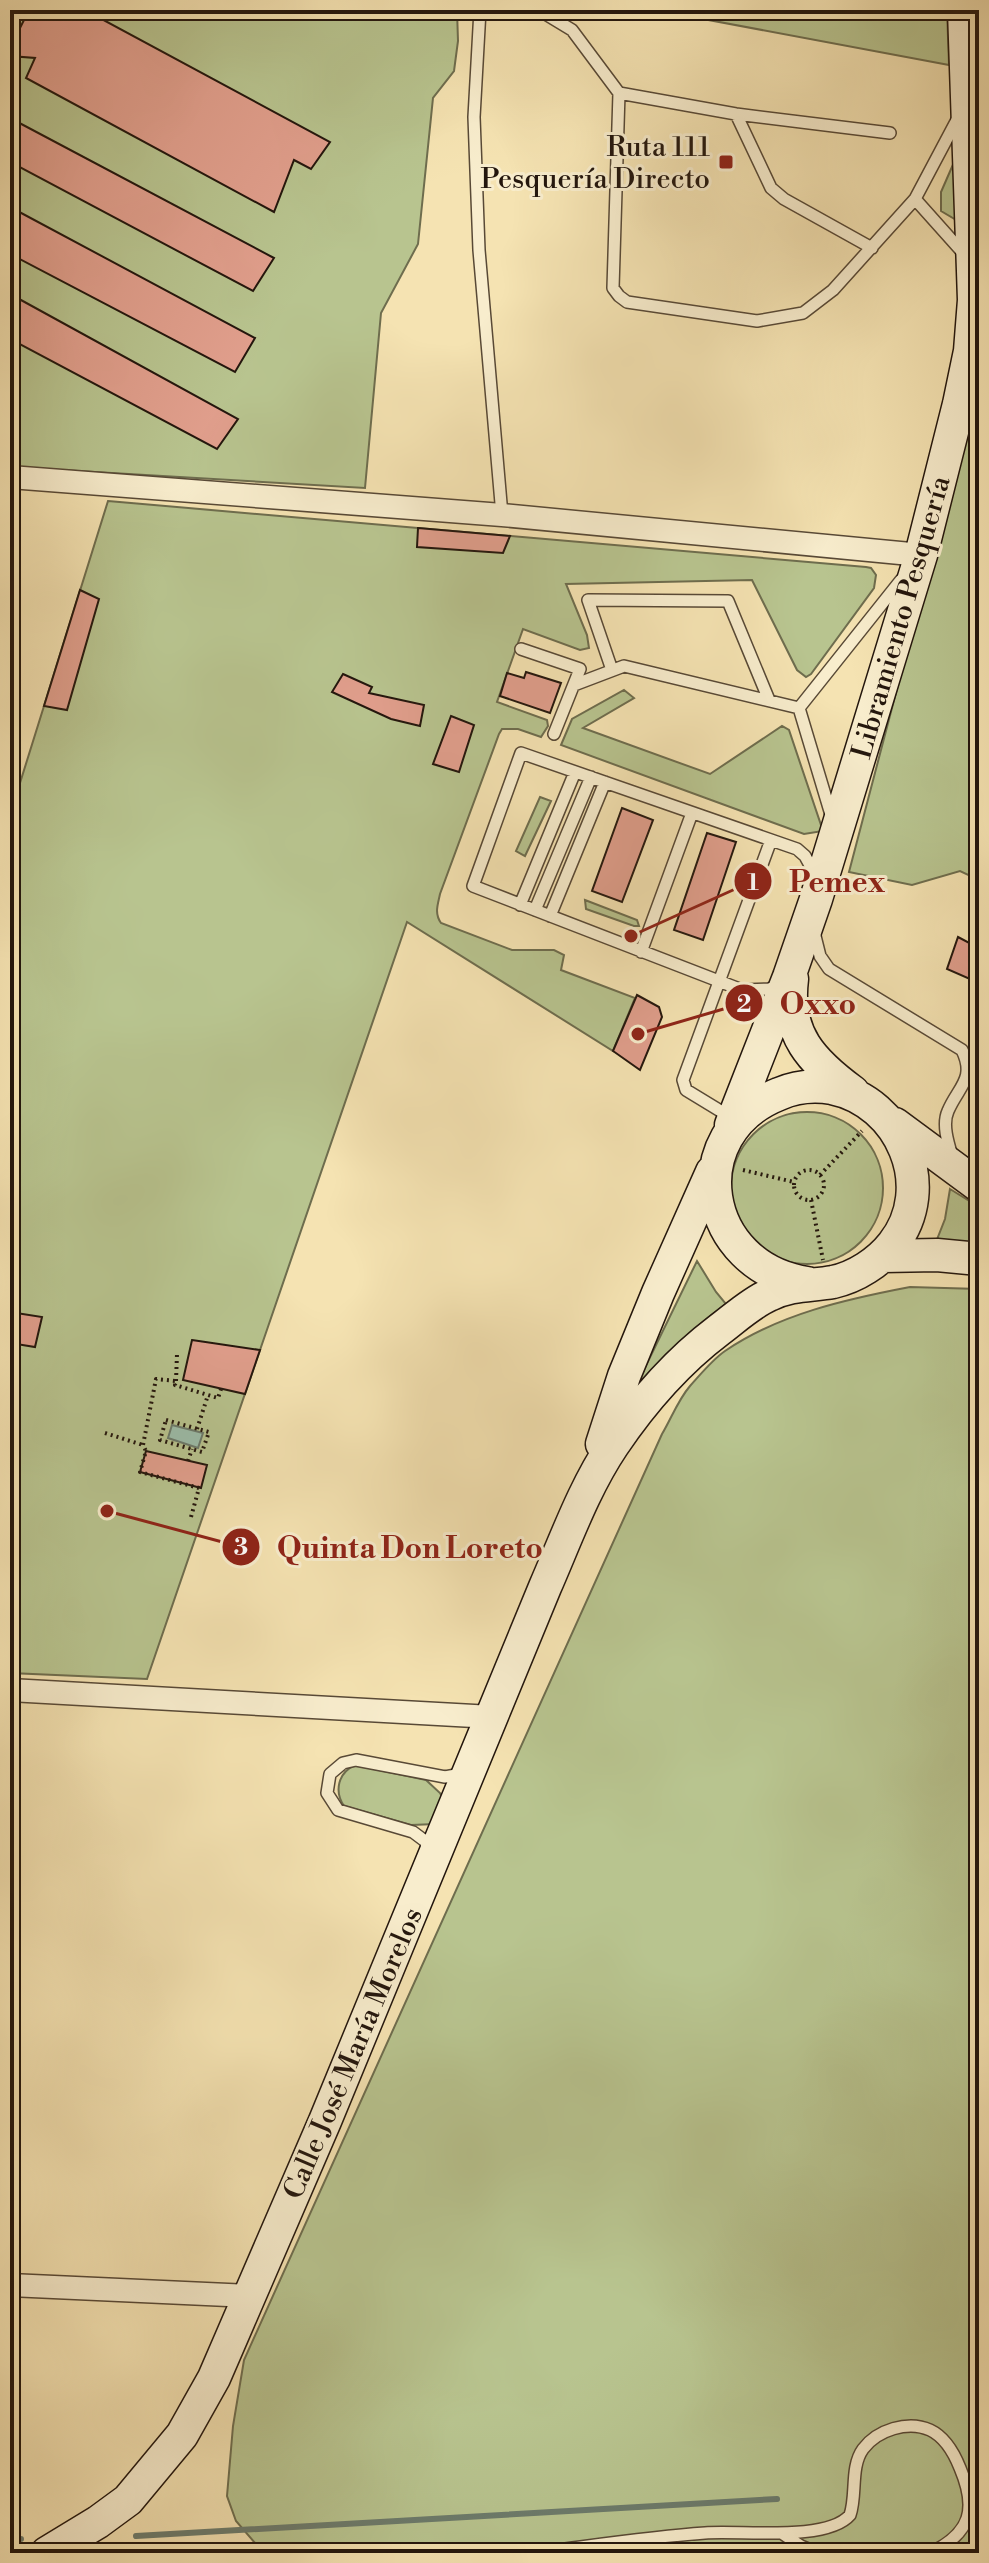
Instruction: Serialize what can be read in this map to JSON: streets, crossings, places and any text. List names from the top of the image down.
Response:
{
  "streets": {
    "main road": ["Libramiento Pesquería", "Calle José María Morelos"]
  },
  "places": {
    "transit": ["Ruta 111 Pesquería Directo"],
    "other": ["Pemex", "Oxxo", "Quinta Don Loreto"]
  }
}
